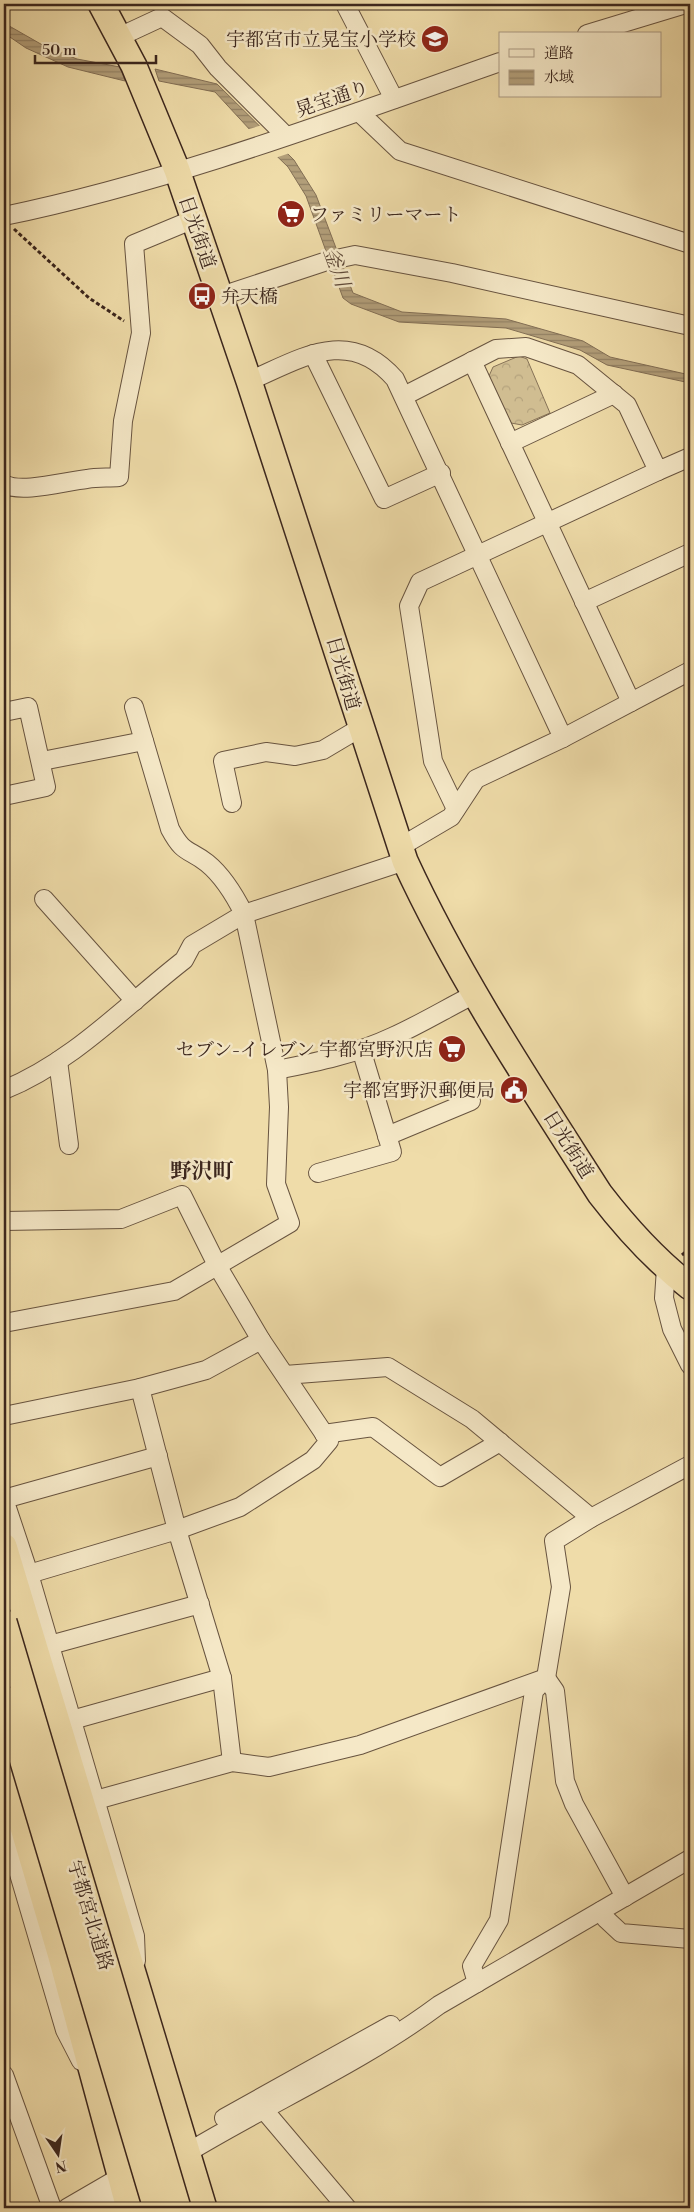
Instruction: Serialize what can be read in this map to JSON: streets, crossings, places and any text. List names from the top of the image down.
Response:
{
  "streets": {
    "highway": ["日光街道", "宇都宮北道路"],
    "street": ["晃宝通り"]
  },
  "crossings": [
    ["晃宝通り", "日光街道"]
  ],
  "districts": ["野沢町"],
  "water": ["釜川"],
  "places": {
    "school or university": ["宇都宮市立晃宝小学校"],
    "supermarket": ["ファミリーマート", "セブン-イレブン 宇都宮野沢店"],
    "bus stop": ["弁天橋"],
    "public building": ["宇都宮野沢郵便局"]
  },
  "legend": ["道路", "水域"],
  "scale_bar": "50 m",
  "north": "bottom"
}
